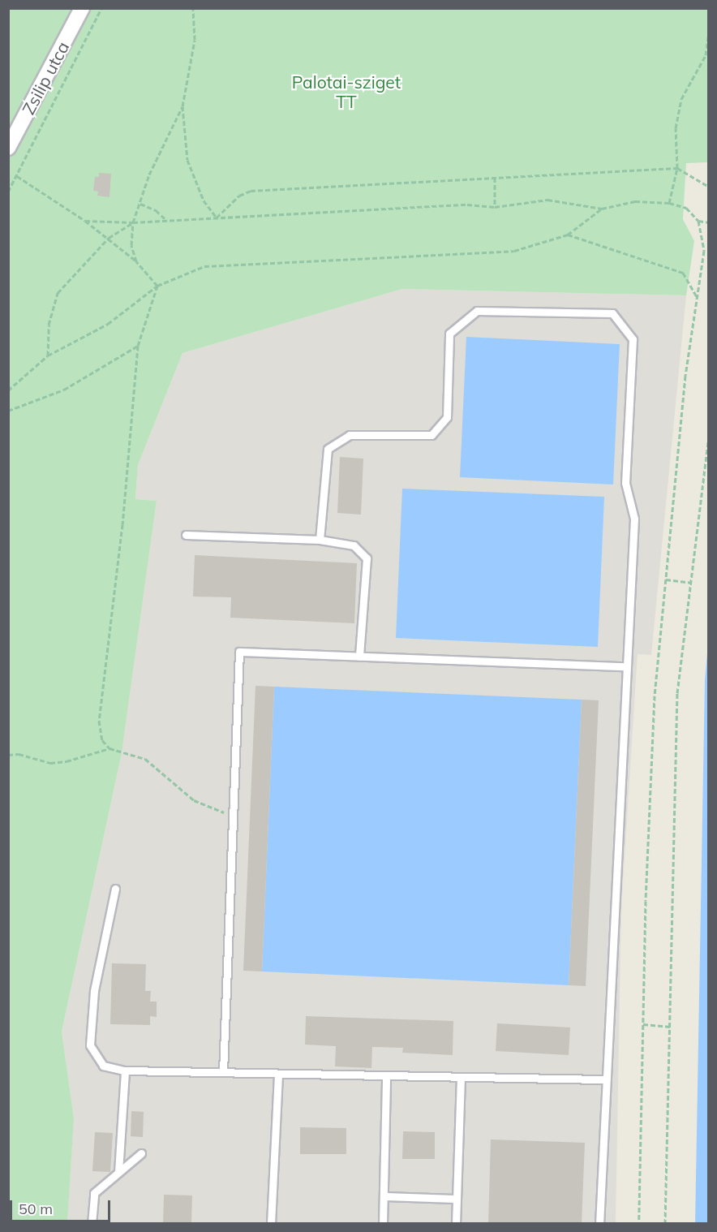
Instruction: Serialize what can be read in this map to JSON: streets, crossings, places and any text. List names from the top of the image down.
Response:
{
  "streets": {
    "street": ["Zsilip utca"]
  },
  "parks": ["Palotai-sziget TT"],
  "scale_bar": "50 m"
}
